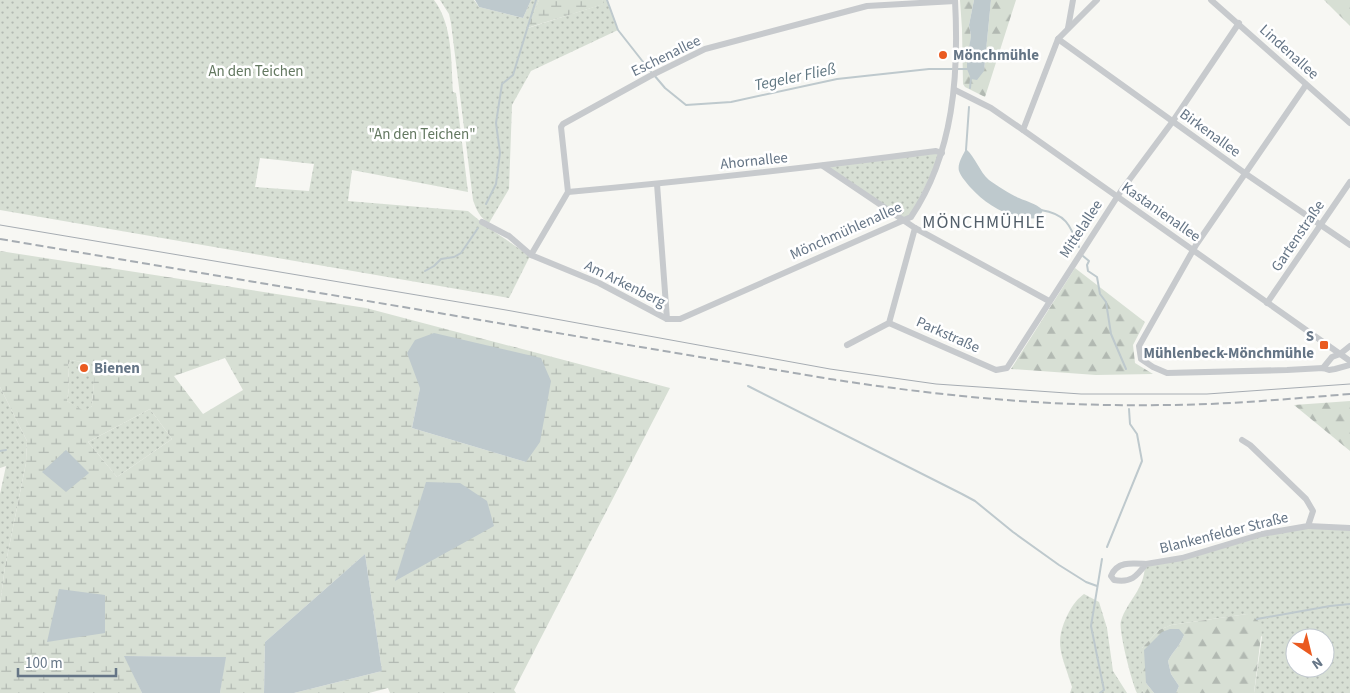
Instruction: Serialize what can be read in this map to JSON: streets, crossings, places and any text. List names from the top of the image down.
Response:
{
  "streets": {
    "street": [
      "Lindenallee",
      "Eschenallee",
      "Birkenallee",
      "Ahornallee",
      "Kastanienallee",
      "Mittelallee",
      "Mönchmühlenallee",
      "Gartenstraße",
      "Am Arkenberg",
      "Parkstraße",
      "Blankenfelder Straße"
    ]
  },
  "crossings": [
    ["Lindenallee", "Mittelallee"],
    ["Eschenallee", "Ahornallee"],
    ["Eschenallee", "Mönchmühlenallee"],
    ["Birkenallee", "Mittelallee"],
    ["Birkenallee", "Gartenstraße"],
    ["Ahornallee", "Mönchmühlenallee"],
    ["Ahornallee", "Am Arkenberg"],
    ["Kastanienallee", "Mittelallee"],
    ["Kastanienallee", "Mönchmühlenallee"],
    ["Kastanienallee", "Gartenstraße"],
    ["Mittelallee", "Parkstraße"],
    ["Mönchmühlenallee", "Am Arkenberg"]
  ],
  "districts": ["MÖNCHMÜHLE"],
  "water": ["Tegeler Fließ"],
  "parks": ["An den Teichen", "\"An den Teichen\""],
  "places": {
    "other": ["Mönchmühle", "Bienen"],
    "transit": ["S Mühlenbeck-Mönchmühle"]
  },
  "scale_bar": "100 m",
  "north": "bottom right"
}
